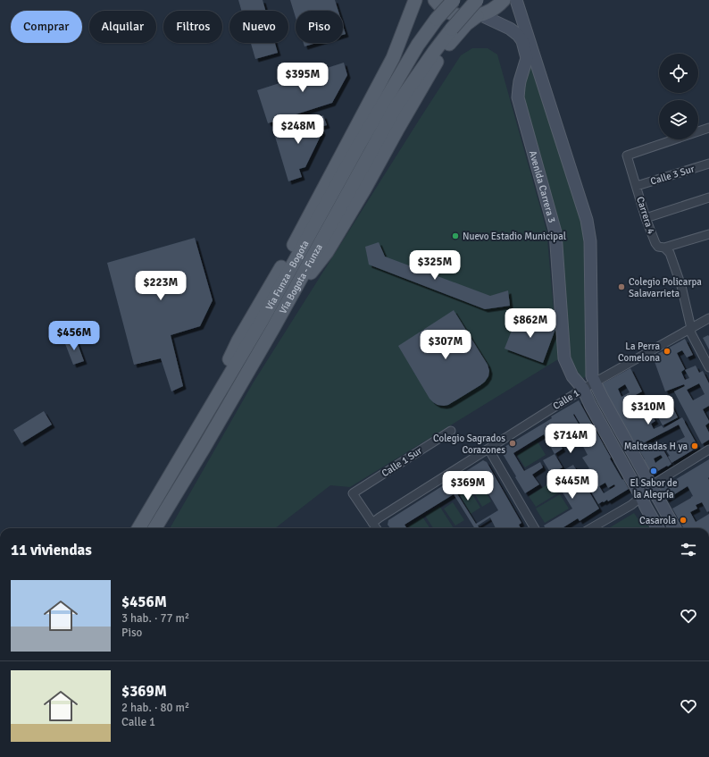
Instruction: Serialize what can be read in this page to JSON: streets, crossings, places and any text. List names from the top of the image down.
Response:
{
  "streets": {
    "main road": ["Avenida Carrera 3", "Vía Funza - Bogota", "Vía Bogota - Funza"],
    "street": [
      "Calle 3 Sur",
      "Carrera 4",
      "Calle 1",
      "Calle 1 Sur"
    ]
  },
  "crossings": [
    ["Calle 3 Sur", "Carrera 4"],
    ["Avenida Carrera 3", "Calle 1"],
    ["Carrera 4", "Calle 1"],
    ["Calle 1", "Calle 1 Sur"]
  ],
  "places": [
    "Nuevo Estadio Municipal",
    "Colegio Policarpa Salavarrieta",
    "La Perra Comelona",
    "Colegio Sagrados Corazones",
    "Malteadas H ya",
    "El Sabor de la Alegría",
    "Casarola"
  ],
  "page": {
    "chip": [
      "Comprar",
      "Alquilar",
      "Filtros",
      "Nuevo",
      "Piso"
    ],
    "price": [
      "$395M",
      "$248M",
      "$325M",
      "$223M",
      "$862M",
      "$456M",
      "$307M",
      "$310M",
      "$714M",
      "$445M",
      "$369M"
    ],
    "heading": "11 viviendas",
    "list": [
      {
        "name": "$456M",
        "note": "3 hab. · 77 m² · Piso"
      },
      {
        "name": "$369M",
        "note": "2 hab. · 80 m² · Calle 1"
      }
    ]
  }
}
